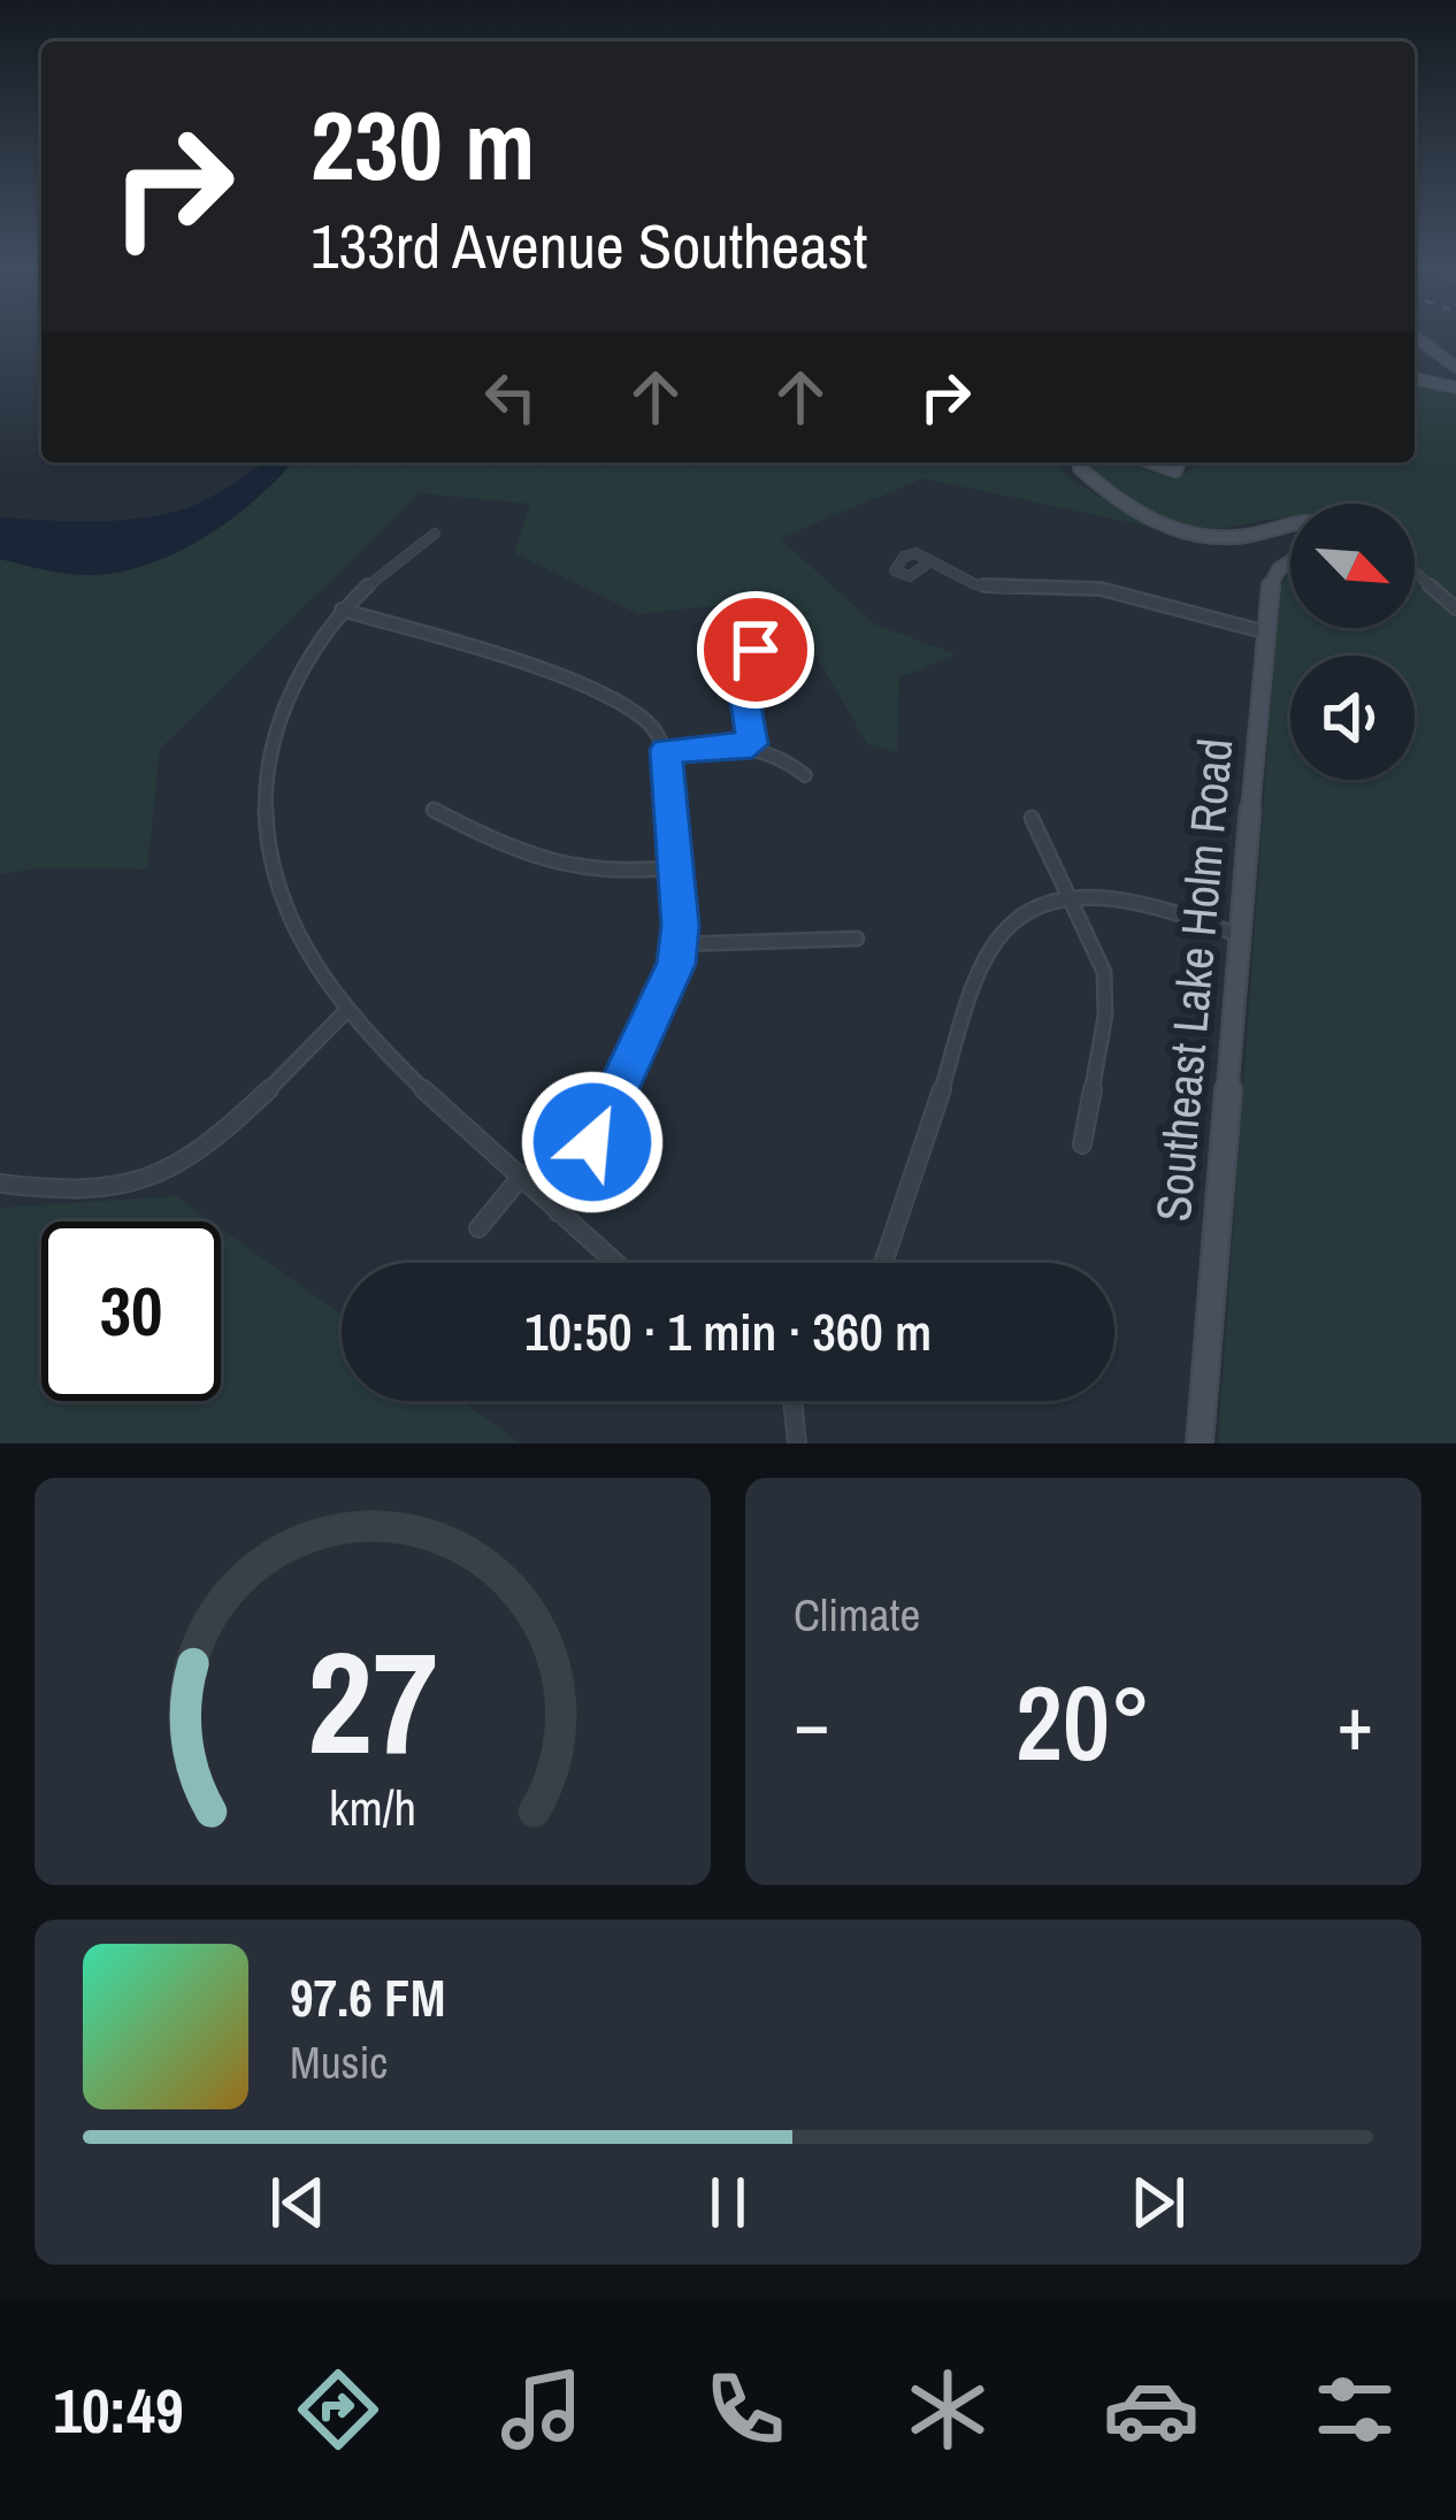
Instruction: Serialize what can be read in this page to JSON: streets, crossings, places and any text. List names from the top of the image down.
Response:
{
  "streets": {
    "street": ["Southeast Lake Holm Road"]
  },
  "north": "bottom right",
  "page": {
    "turn": ["230 m", "133rd Avenue Southeast"],
    "limit": "30",
    "trip": "10:50 · 1 min · 360 m",
    "tile": "Climate",
    "heat": ["−", "20°", "+"],
    "song": ["97.6 FM", "Music"],
    "tabs": "10:49",
    "gauge": ["27", "km/h"]
  }
}
